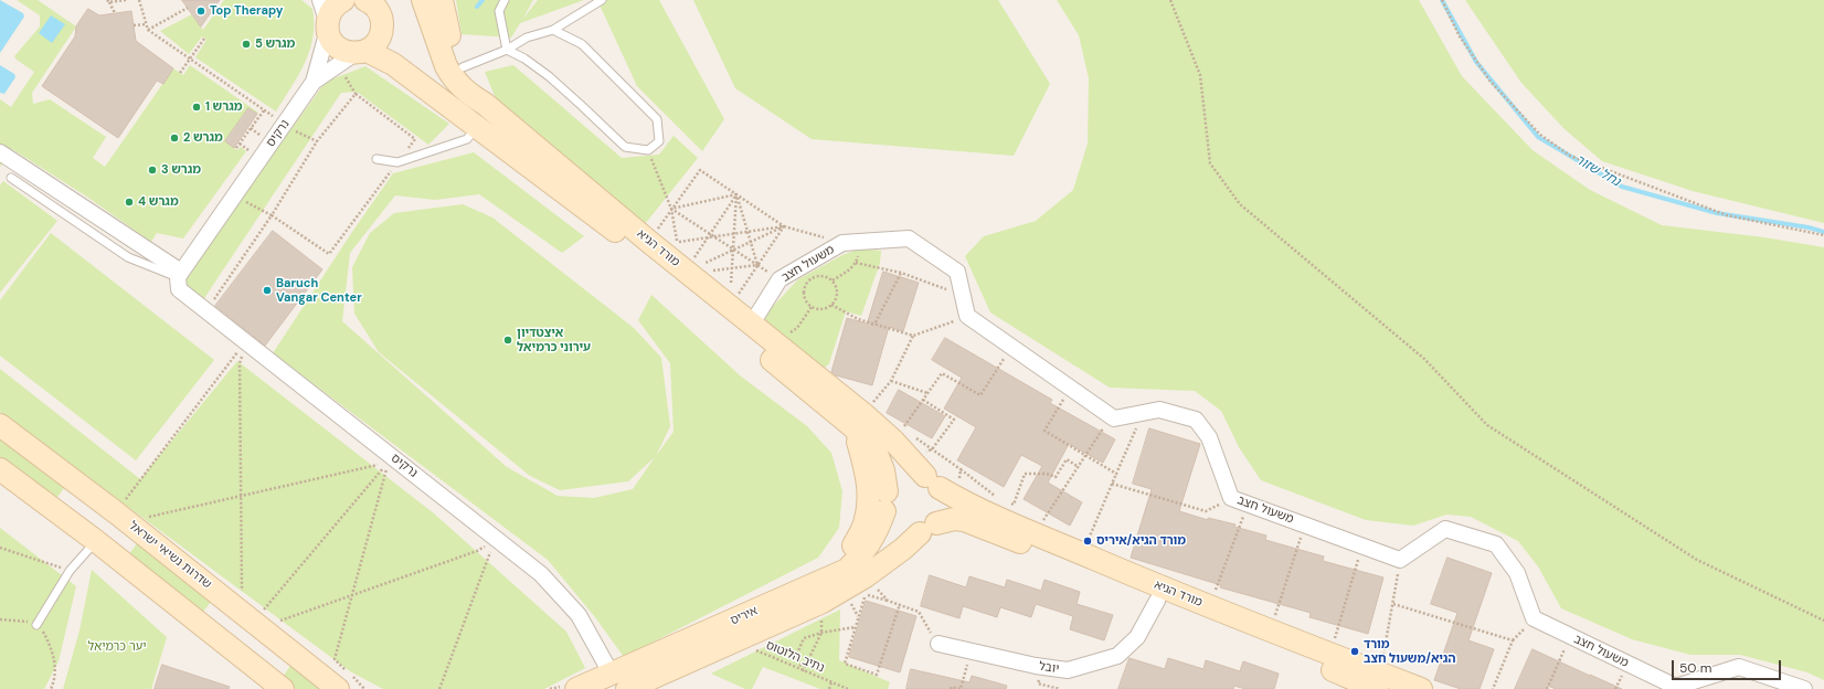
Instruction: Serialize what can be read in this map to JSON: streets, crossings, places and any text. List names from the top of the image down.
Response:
{
  "streets": {
    "street": [
      "נרקיס",
      "מורד הגיא",
      "משעול חצב",
      "שדרות נשיאי ישראל",
      "איריס",
      "יובל"
    ],
    "path": ["נתיב הלוטוס"]
  },
  "crossings": [
    ["נרקיס", "מורד הגיא"],
    ["נרקיס", "איריס"],
    ["מורד הגיא", "משעול חצב"],
    ["מורד הגיא", "איריס"],
    ["מורד הגיא", "יובל"],
    ["איריס", "נתיב הלוטוס"]
  ],
  "water": ["נחל שזור"],
  "parks": ["יער כרמיאל"],
  "places": [
    "Top Therapy",
    "מגרש 5",
    "מגרש 1",
    "מגרש 2",
    "מגרש 3",
    "מגרש 4",
    "Baruch Vangar Center",
    "איצטדיון עירוני כרמיאל",
    "מורד הגיא/איריס",
    "מורד הגיא/משעול חצב"
  ],
  "scale_bar": "50 m"
}
